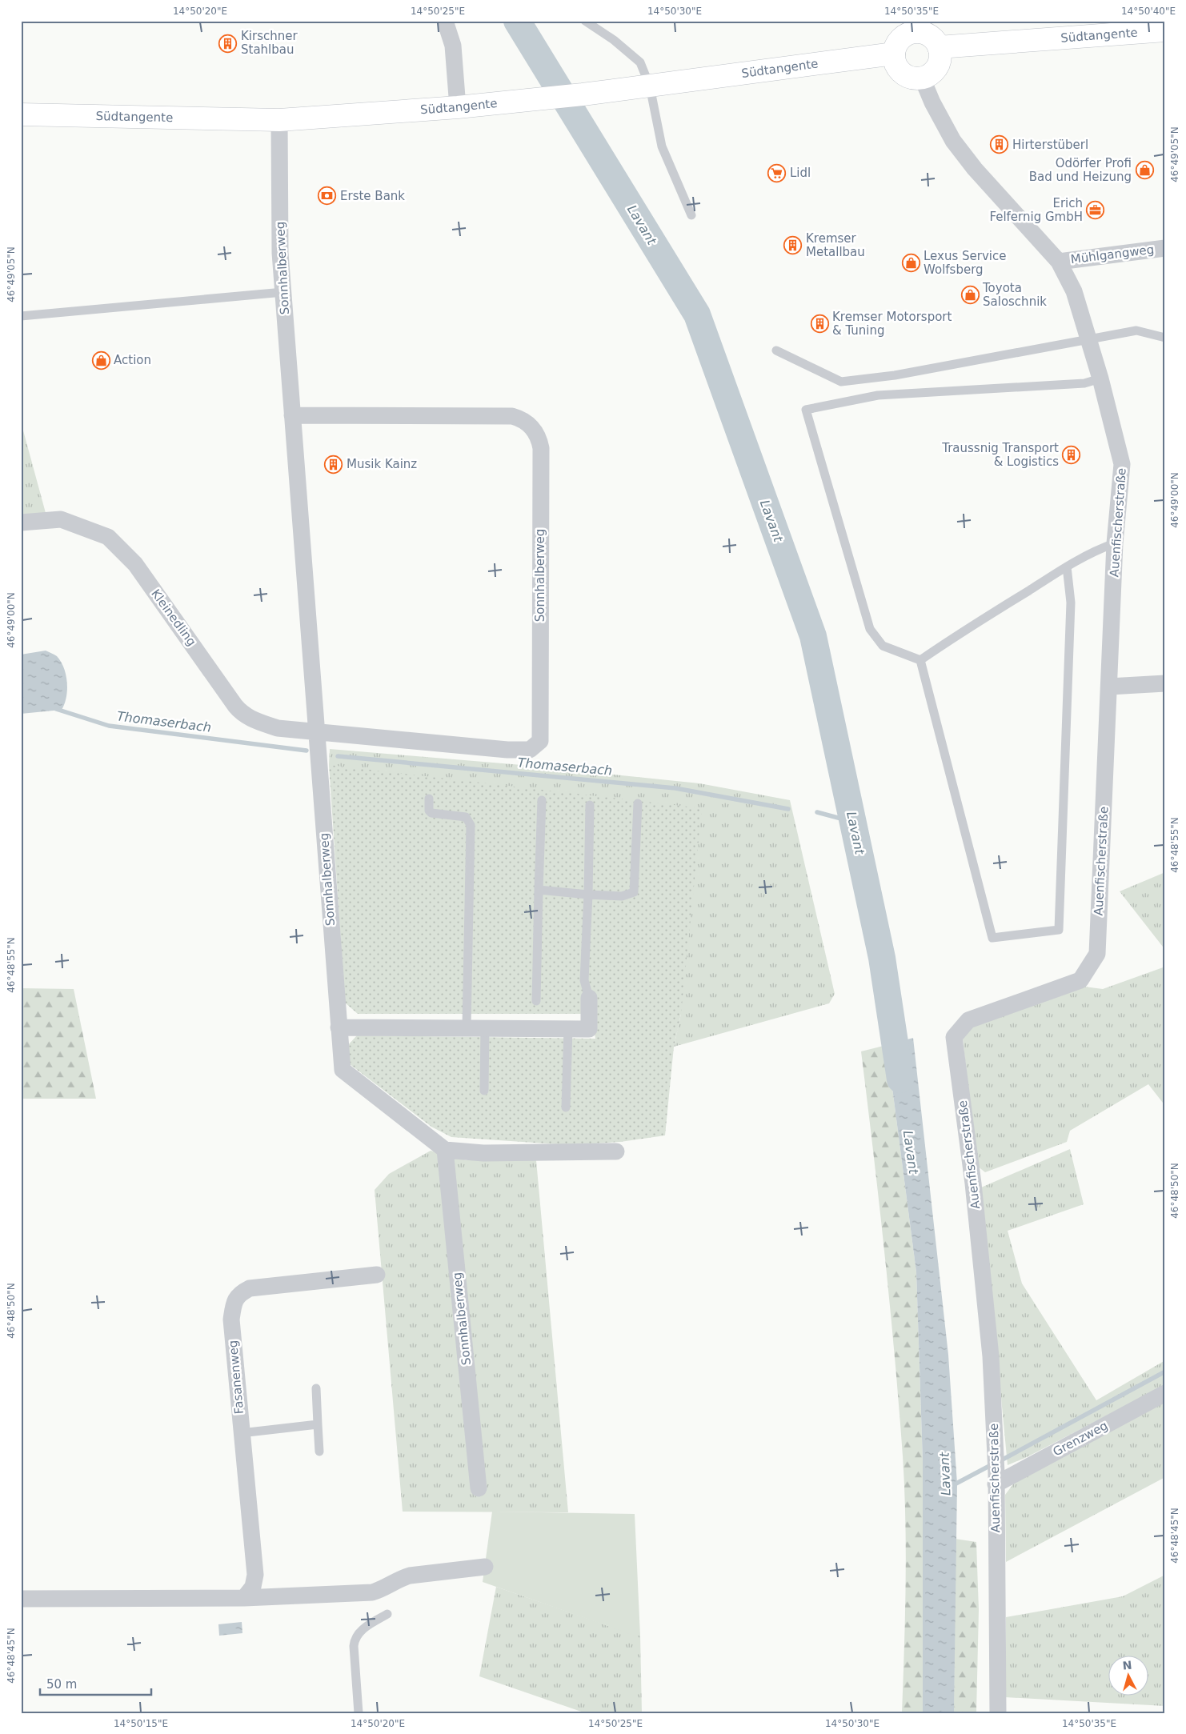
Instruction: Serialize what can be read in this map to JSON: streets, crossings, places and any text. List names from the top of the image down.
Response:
{
  "streets": {
    "main road": ["Südtangente"],
    "street": [
      "Mühlgangweg",
      "Sonnhalberweg",
      "Auenfischerstraße",
      "Kleinedling",
      "Fasanenweg",
      "Grenzweg"
    ]
  },
  "crossings": [
    ["Südtangente", "Sonnhalberweg"],
    ["Südtangente", "Auenfischerstraße"],
    ["Mühlgangweg", "Auenfischerstraße"],
    ["Sonnhalberweg", "Kleinedling"],
    ["Auenfischerstraße", "Grenzweg"]
  ],
  "water": ["Lavant", "Thomaserbach"],
  "places": {
    "building": [
      "Kirschner Stahlbau",
      "Hirterstüberl",
      "Kremser Metallbau",
      "Kremser Motorsport & Tuning",
      "Traussnig Transport & Logistics",
      "Musik Kainz"
    ],
    "shop": [
      "Odörfer Profi Bad und Heizung",
      "Lexus Service Wolfsberg",
      "Toyota Saloschnik",
      "Action"
    ],
    "supermarket": ["Lidl"],
    "bank": ["Erste Bank"],
    "office": ["Erich Felfernig GmbH"]
  },
  "scale_bar": "50 m",
  "north": "top",
  "coordinates": [
    "14°50'20\"E",
    "14°50'25\"E",
    "14°50'30\"E",
    "14°50'35\"E",
    "14°50'40\"E",
    "46°49'05\"N",
    "46°49'00\"N",
    "46°48'55\"N",
    "46°48'50\"N",
    "46°48'45\"N",
    "14°50'15\"E"
  ]
}
